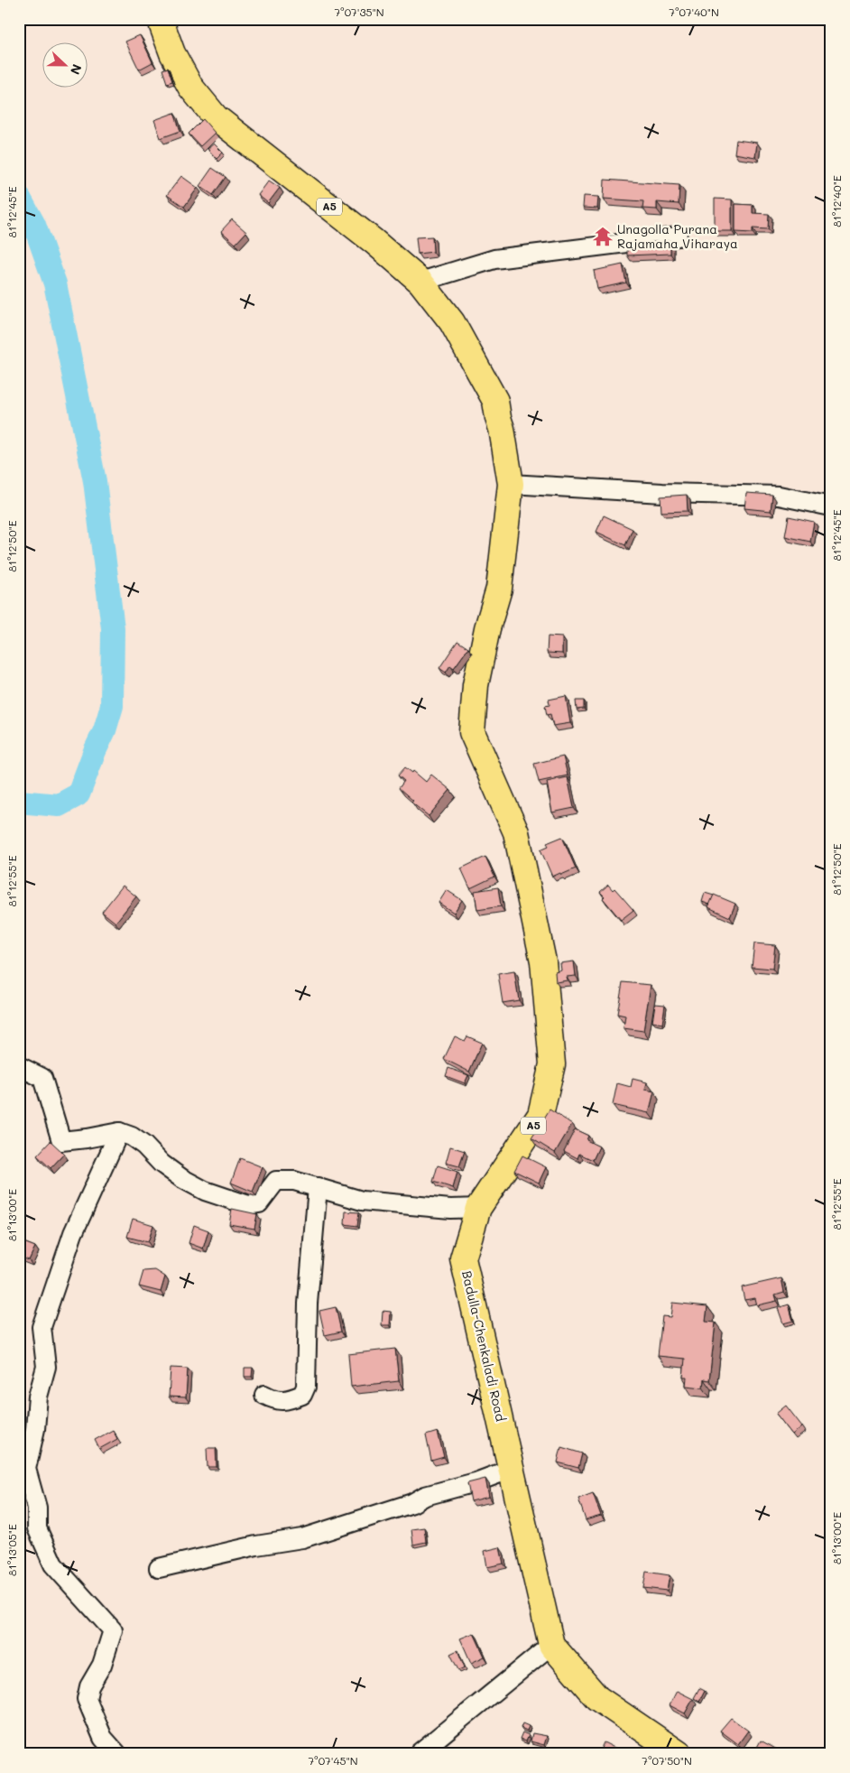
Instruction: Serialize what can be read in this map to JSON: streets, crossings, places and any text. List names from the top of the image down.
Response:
{
  "streets": {
    "highway": ["A5", "Badulla-Chenkaladi Road"]
  },
  "places": {
    "temple": ["Unagolla Purana Rajamaha Viharaya"]
  },
  "north": "right",
  "coordinates": [
    "7°07'35\"N",
    "7°07'40\"N",
    "81°12'40\"E",
    "81°12'45\"E",
    "81°12'50\"E",
    "81°12'55\"E",
    "81°13'00\"E",
    "81°13'05\"E",
    "7°07'45\"N",
    "7°07'50\"N"
  ]
}
